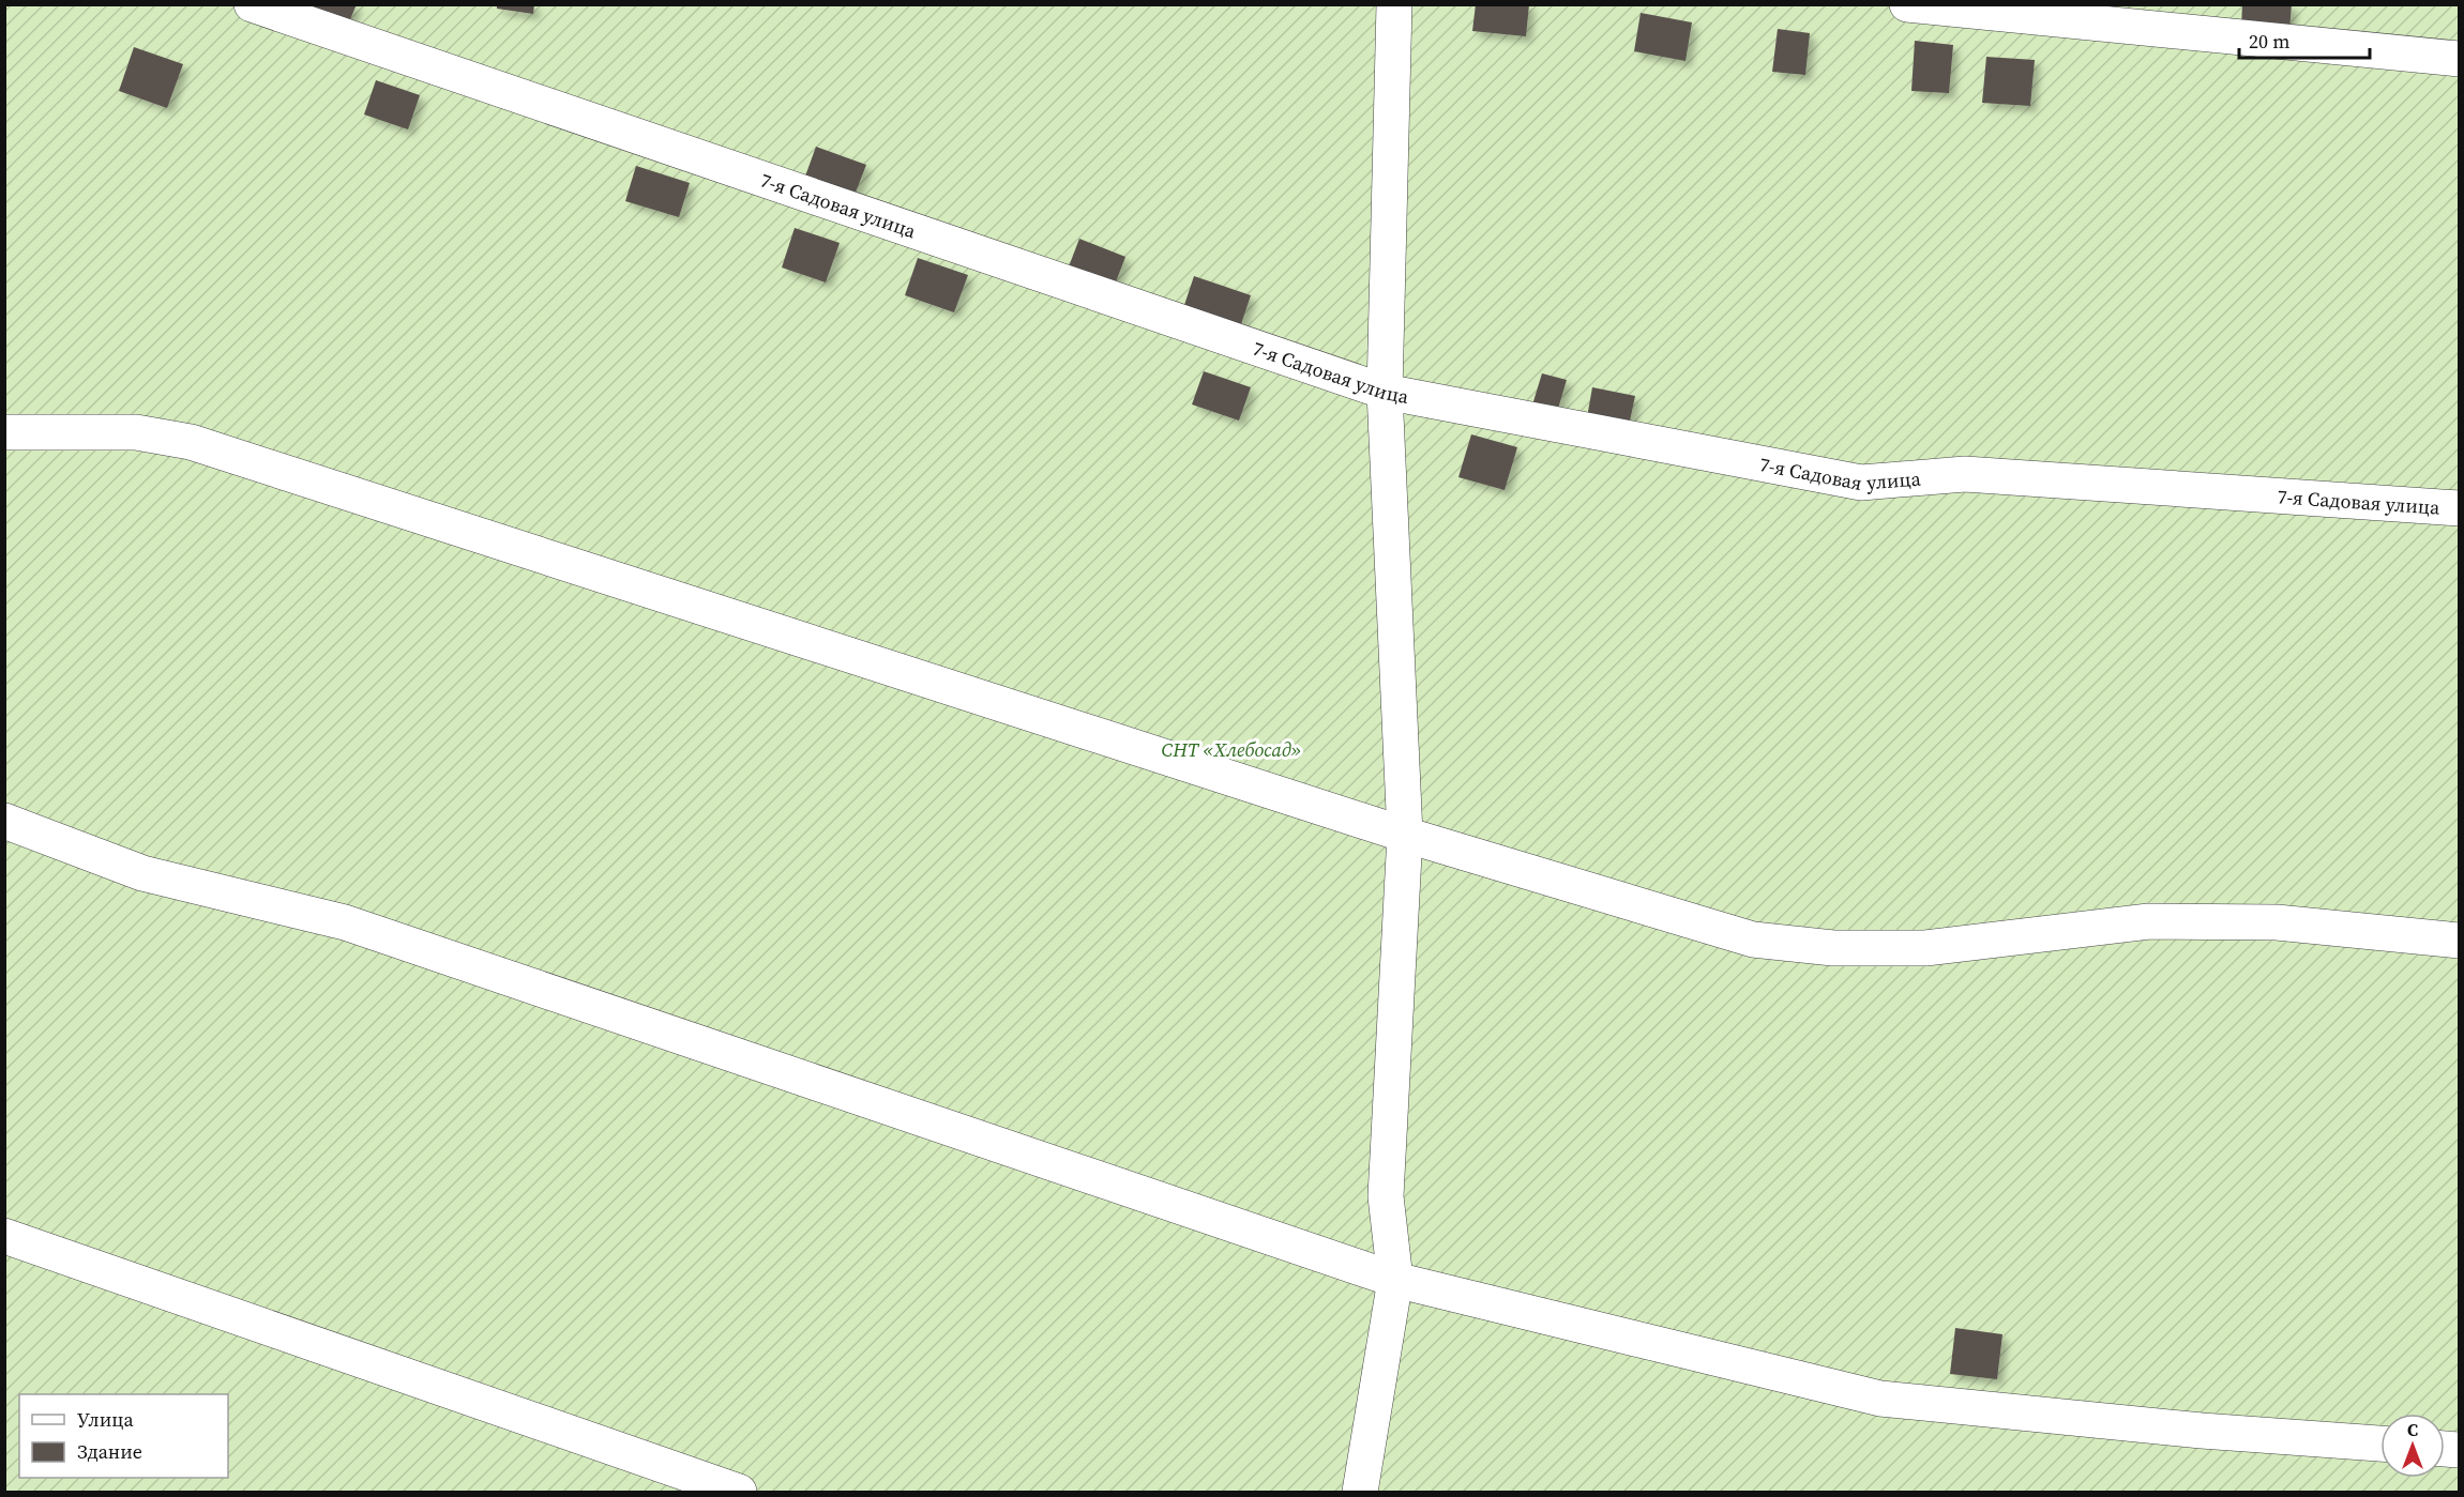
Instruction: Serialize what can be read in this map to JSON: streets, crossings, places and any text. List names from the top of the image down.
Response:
{
  "streets": {
    "lane": ["7-я Садовая улица"]
  },
  "parks": ["СНТ «Хлебосад»"],
  "legend": ["Улица", "Здание"],
  "scale_bar": "20 m",
  "north": "top"
}
